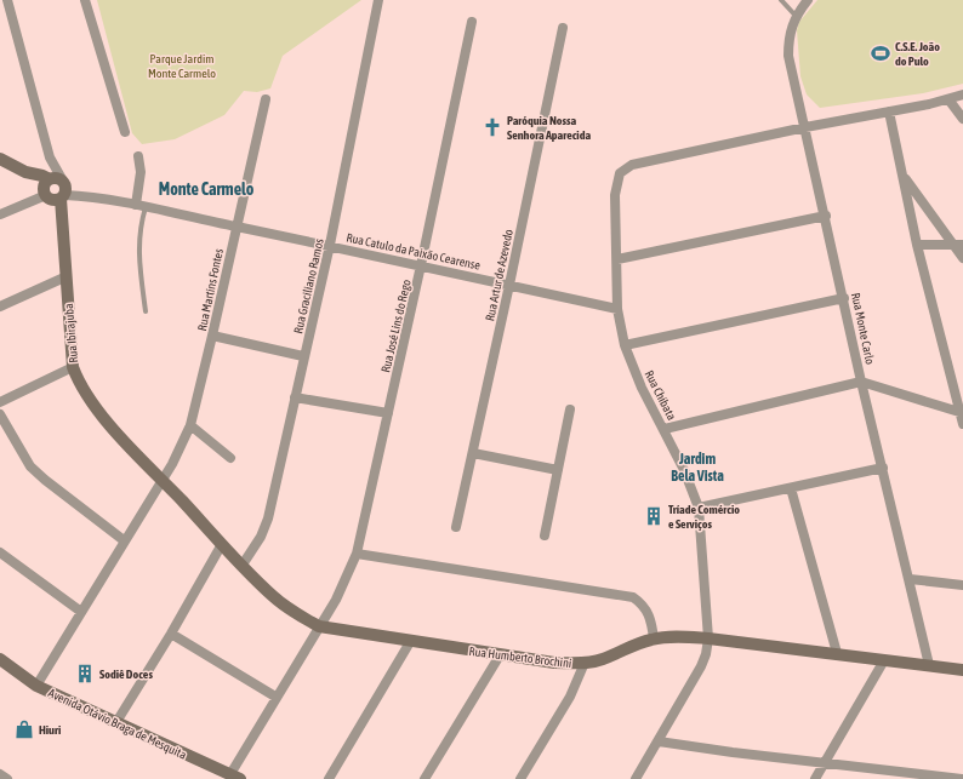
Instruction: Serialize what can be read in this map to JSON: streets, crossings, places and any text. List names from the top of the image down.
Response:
{
  "streets": {
    "street": [
      "Rua Catulo da Paixão Cearense",
      "Rua Artur de Azevedo",
      "Rua Graciliano Ramos",
      "Rua Martins Fontes",
      "Rua José Lins do Rego",
      "Rua Monte Carlo",
      "Rua Ibirajuba",
      "Rua Chibata",
      "Rua Humberto Brochini",
      "Avenida Otávio Braga de Mesquita"
    ]
  },
  "crossings": [
    ["Rua Catulo da Paixão Cearense", "Rua Artur de Azevedo"],
    ["Rua Catulo da Paixão Cearense", "Rua Graciliano Ramos"],
    ["Rua Catulo da Paixão Cearense", "Rua Martins Fontes"],
    ["Rua Catulo da Paixão Cearense", "Rua José Lins do Rego"],
    ["Rua Catulo da Paixão Cearense", "Rua Ibirajuba"],
    ["Rua Catulo da Paixão Cearense", "Rua Chibata"],
    ["Rua Graciliano Ramos", "Rua Humberto Brochini"],
    ["Rua Martins Fontes", "Rua Ibirajuba"],
    ["Rua Martins Fontes", "Rua Humberto Brochini"],
    ["Rua Martins Fontes", "Avenida Otávio Braga de Mesquita"],
    ["Rua José Lins do Rego", "Rua Humberto Brochini"],
    ["Rua José Lins do Rego", "Avenida Otávio Braga de Mesquita"],
    ["Rua Monte Carlo", "Rua Chibata"],
    ["Rua Monte Carlo", "Rua Humberto Brochini"],
    ["Rua Ibirajuba", "Rua Humberto Brochini"],
    ["Rua Chibata", "Rua Humberto Brochini"]
  ],
  "districts": ["Monte Carmelo", "Jardim Bela Vista"],
  "parks": ["Parque Jardim Monte Carmelo"],
  "places": {
    "sports": ["C.S.E. João do Pulo"],
    "church": ["Paróquia Nossa Senhora Aparecida"],
    "building": ["Tríade Comércio e Serviços", "Sodiê Doces"],
    "shop": ["Hiuri"]
  }
}
